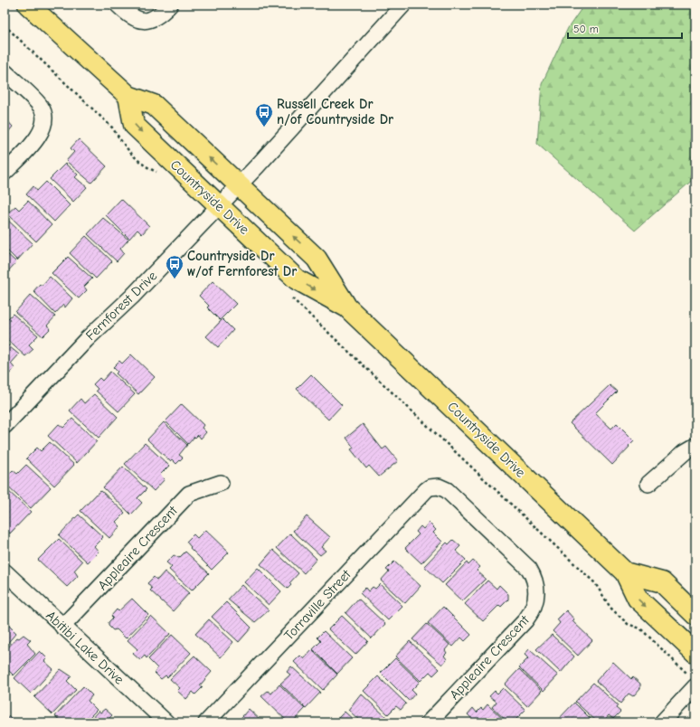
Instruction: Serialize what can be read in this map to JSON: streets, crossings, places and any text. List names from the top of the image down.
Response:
{
  "streets": {
    "main road": ["Countryside Drive"],
    "street": [
      "Fernforest Drive",
      "Appleaire Crescent",
      "Torraville Street",
      "Abitibi Lake Drive"
    ]
  },
  "crossings": [
    ["Countryside Drive", "Fernforest Drive"],
    ["Appleaire Crescent", "Torraville Street"],
    ["Appleaire Crescent", "Abitibi Lake Drive"]
  ],
  "places": {
    "bus stop": ["Russell Creek Dr n/of Countryside Dr", "Countryside Dr w/of Fernforest Dr"]
  },
  "scale_bar": "50 m"
}
